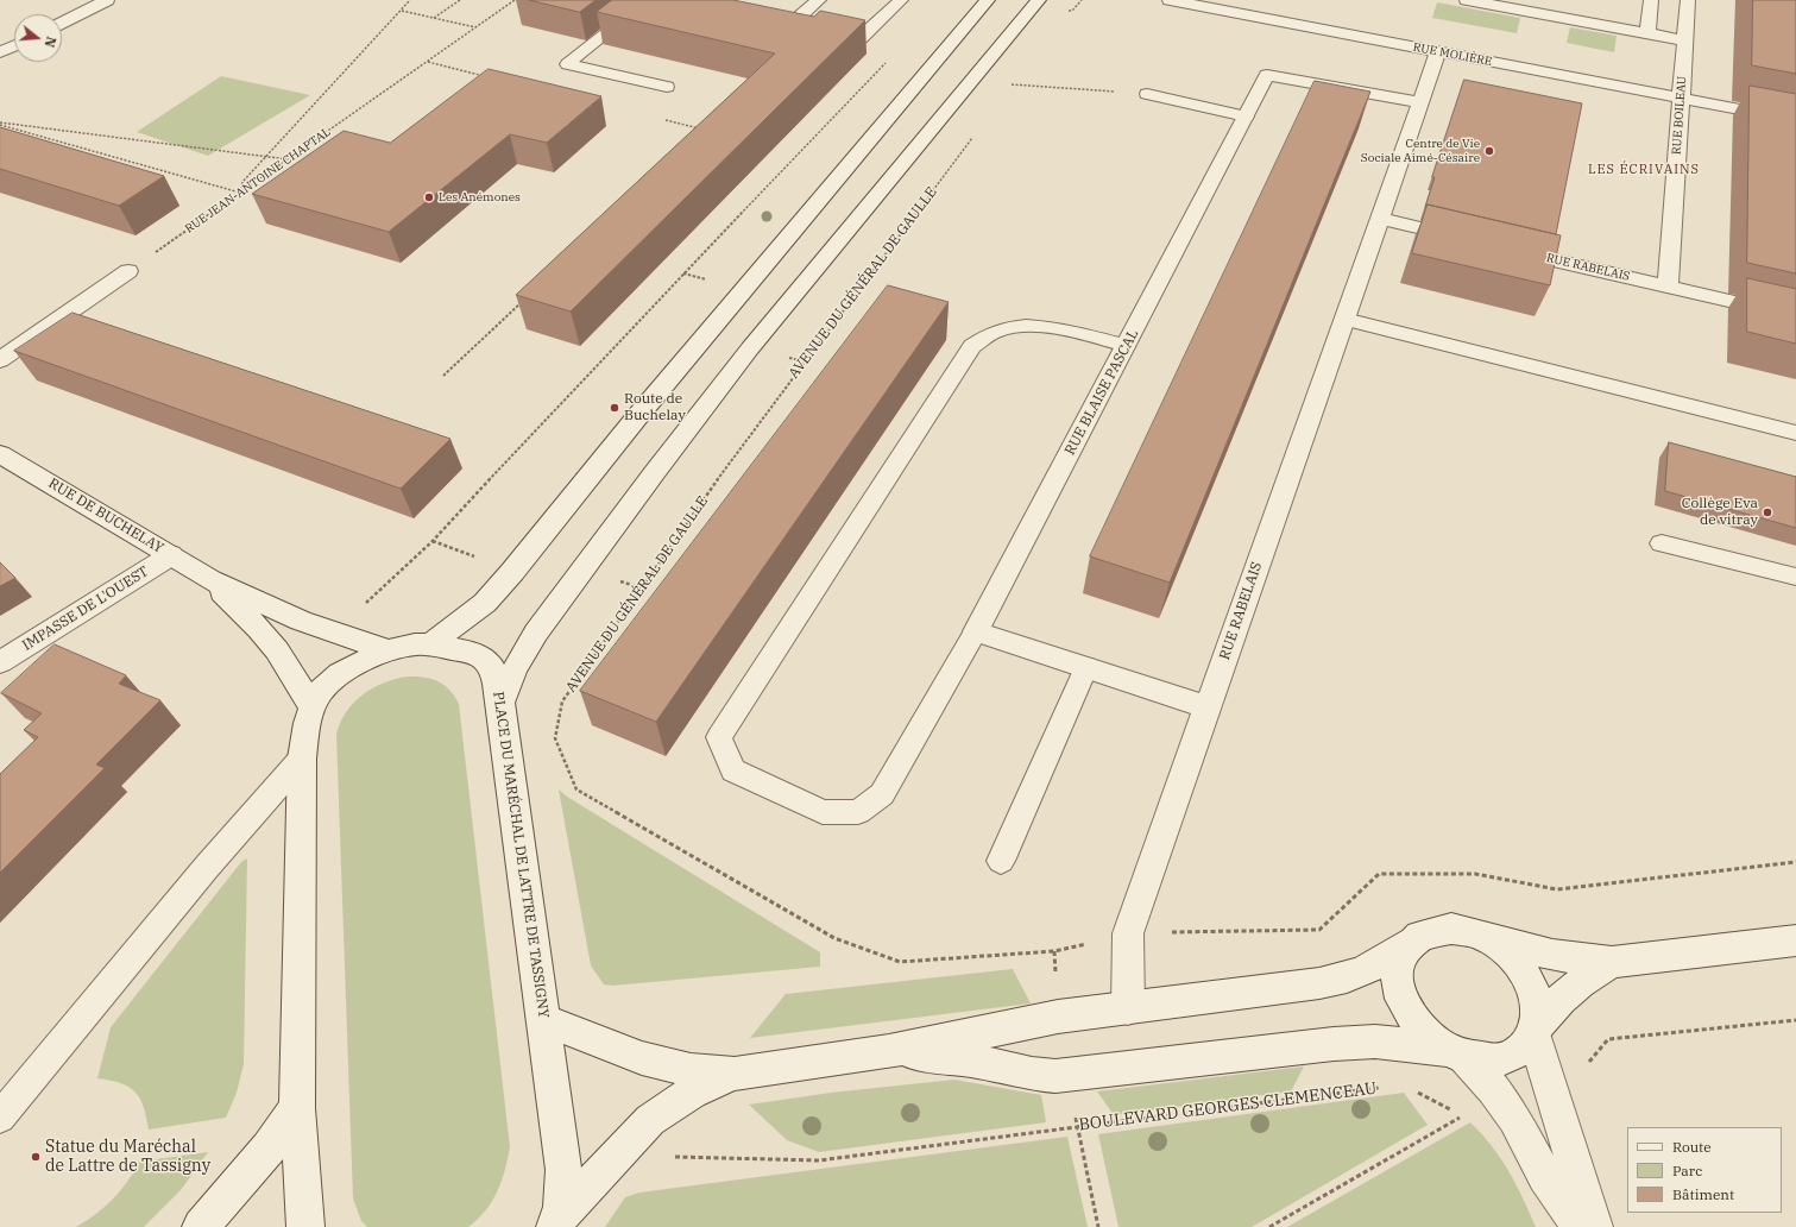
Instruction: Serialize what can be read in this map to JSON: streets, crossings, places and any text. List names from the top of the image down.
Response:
{
  "streets": {
    "street": [
      "RUE MOLIÈRE",
      "RUE BOILEAU",
      "RUE RABELAIS",
      "RUE BLAISE PASCAL",
      "RUE DE BUCHELAY",
      "IMPASSE DE L'OUEST",
      "PLACE DU MARÉCHAL DE LATTRE DE TASSIGNY"
    ],
    "path": ["RUE JEAN-ANTOINE CHAPTAL", "AVENUE DU GÉNÉRAL DE GAULLE", "BOULEVARD GEORGES CLEMENCEAU"]
  },
  "crossings": [
    ["RUE MOLIÈRE", "RUE BOILEAU"],
    ["RUE MOLIÈRE", "RUE RABELAIS"],
    ["RUE BOILEAU", "RUE RABELAIS"],
    ["RUE RABELAIS", "RUE BLAISE PASCAL"],
    ["RUE DE BUCHELAY", "IMPASSE DE L'OUEST"],
    ["RUE DE BUCHELAY", "PLACE DU MARÉCHAL DE LATTRE DE TASSIGNY"]
  ],
  "districts": ["LES ÉCRIVAINS"],
  "places": [
    "Centre de Vie Sociale Aimé-Césaire",
    "Les Anémones",
    "Route de Buchelay",
    "Collège Eva de vitray",
    "Statue du Maréchal de Lattre de Tassigny"
  ],
  "legend": ["Route", "Parc", "Bâtiment"],
  "north": "right"
}
